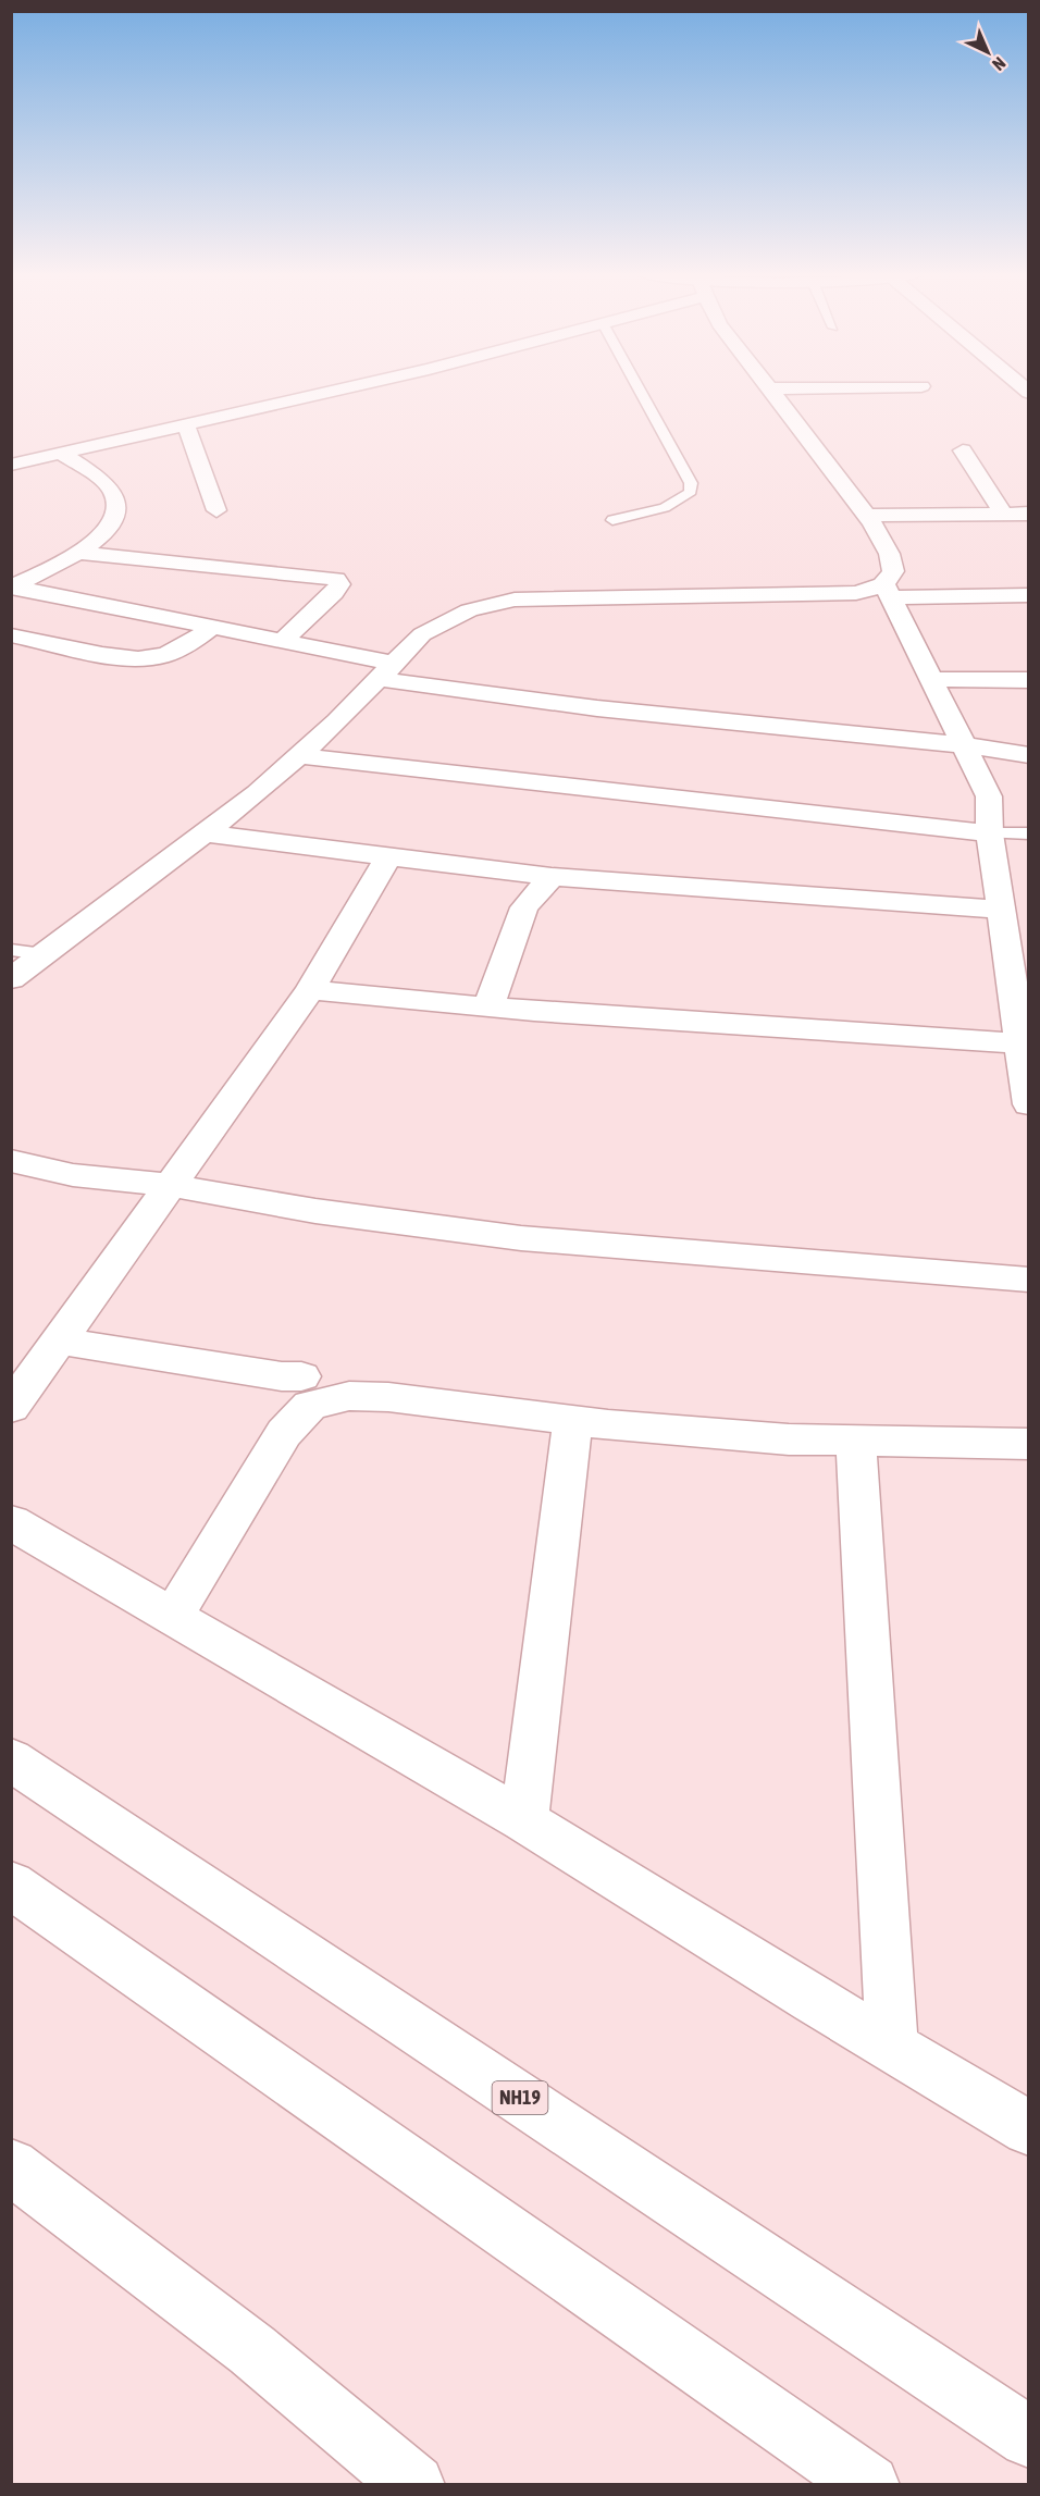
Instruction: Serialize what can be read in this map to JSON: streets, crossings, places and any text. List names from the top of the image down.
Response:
{
  "streets": {
    "main road": ["NH19"]
  },
  "north": "bottom right"
}
